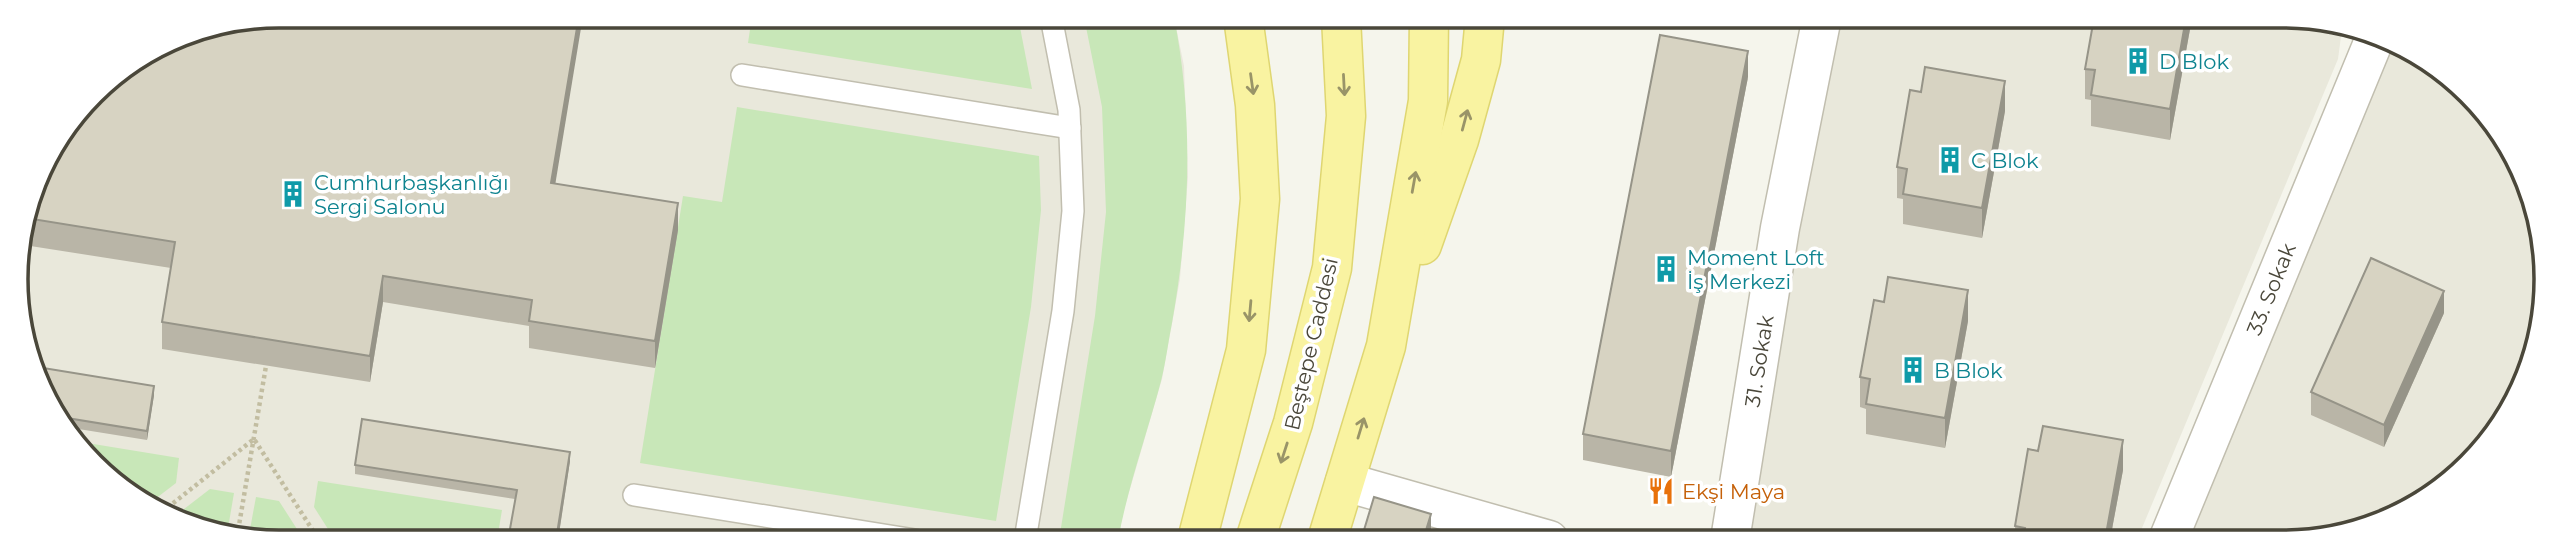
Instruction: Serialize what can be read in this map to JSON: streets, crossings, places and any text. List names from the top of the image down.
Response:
{
  "streets": {
    "main road": ["Beştepe Caddesi"],
    "street": ["33. Sokak", "31. Sokak"]
  },
  "places": {
    "building": [
      "D Blok",
      "C Blok",
      "Cumhurbaşkanlığı Sergi Salonu",
      "Moment Loft İş Merkezi",
      "B Blok"
    ],
    "restaurant": ["Ekşi Maya"]
  }
}
